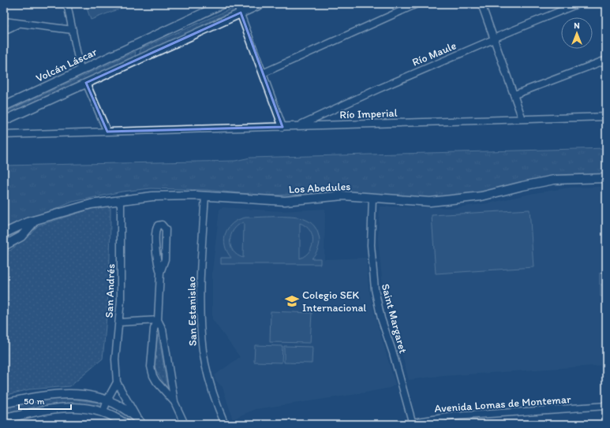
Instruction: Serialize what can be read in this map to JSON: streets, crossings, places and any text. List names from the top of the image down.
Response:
{
  "streets": {
    "street": [
      "Río Maule",
      "Volcán Láscar",
      "Río Imperial",
      "Los Abedules",
      "San Andrés",
      "San Estanislao",
      "Saint Margaret",
      "Avenida Lomas de Montemar"
    ]
  },
  "crossings": [
    ["Río Maule", "Río Imperial"],
    ["Los Abedules", "San Andrés"],
    ["Los Abedules", "San Estanislao"],
    ["Los Abedules", "Saint Margaret"],
    ["Saint Margaret", "Avenida Lomas de Montemar"]
  ],
  "places": {
    "school or university": ["Colegio SEK Internacional"]
  },
  "scale_bar": "50 m",
  "north": "top"
}
